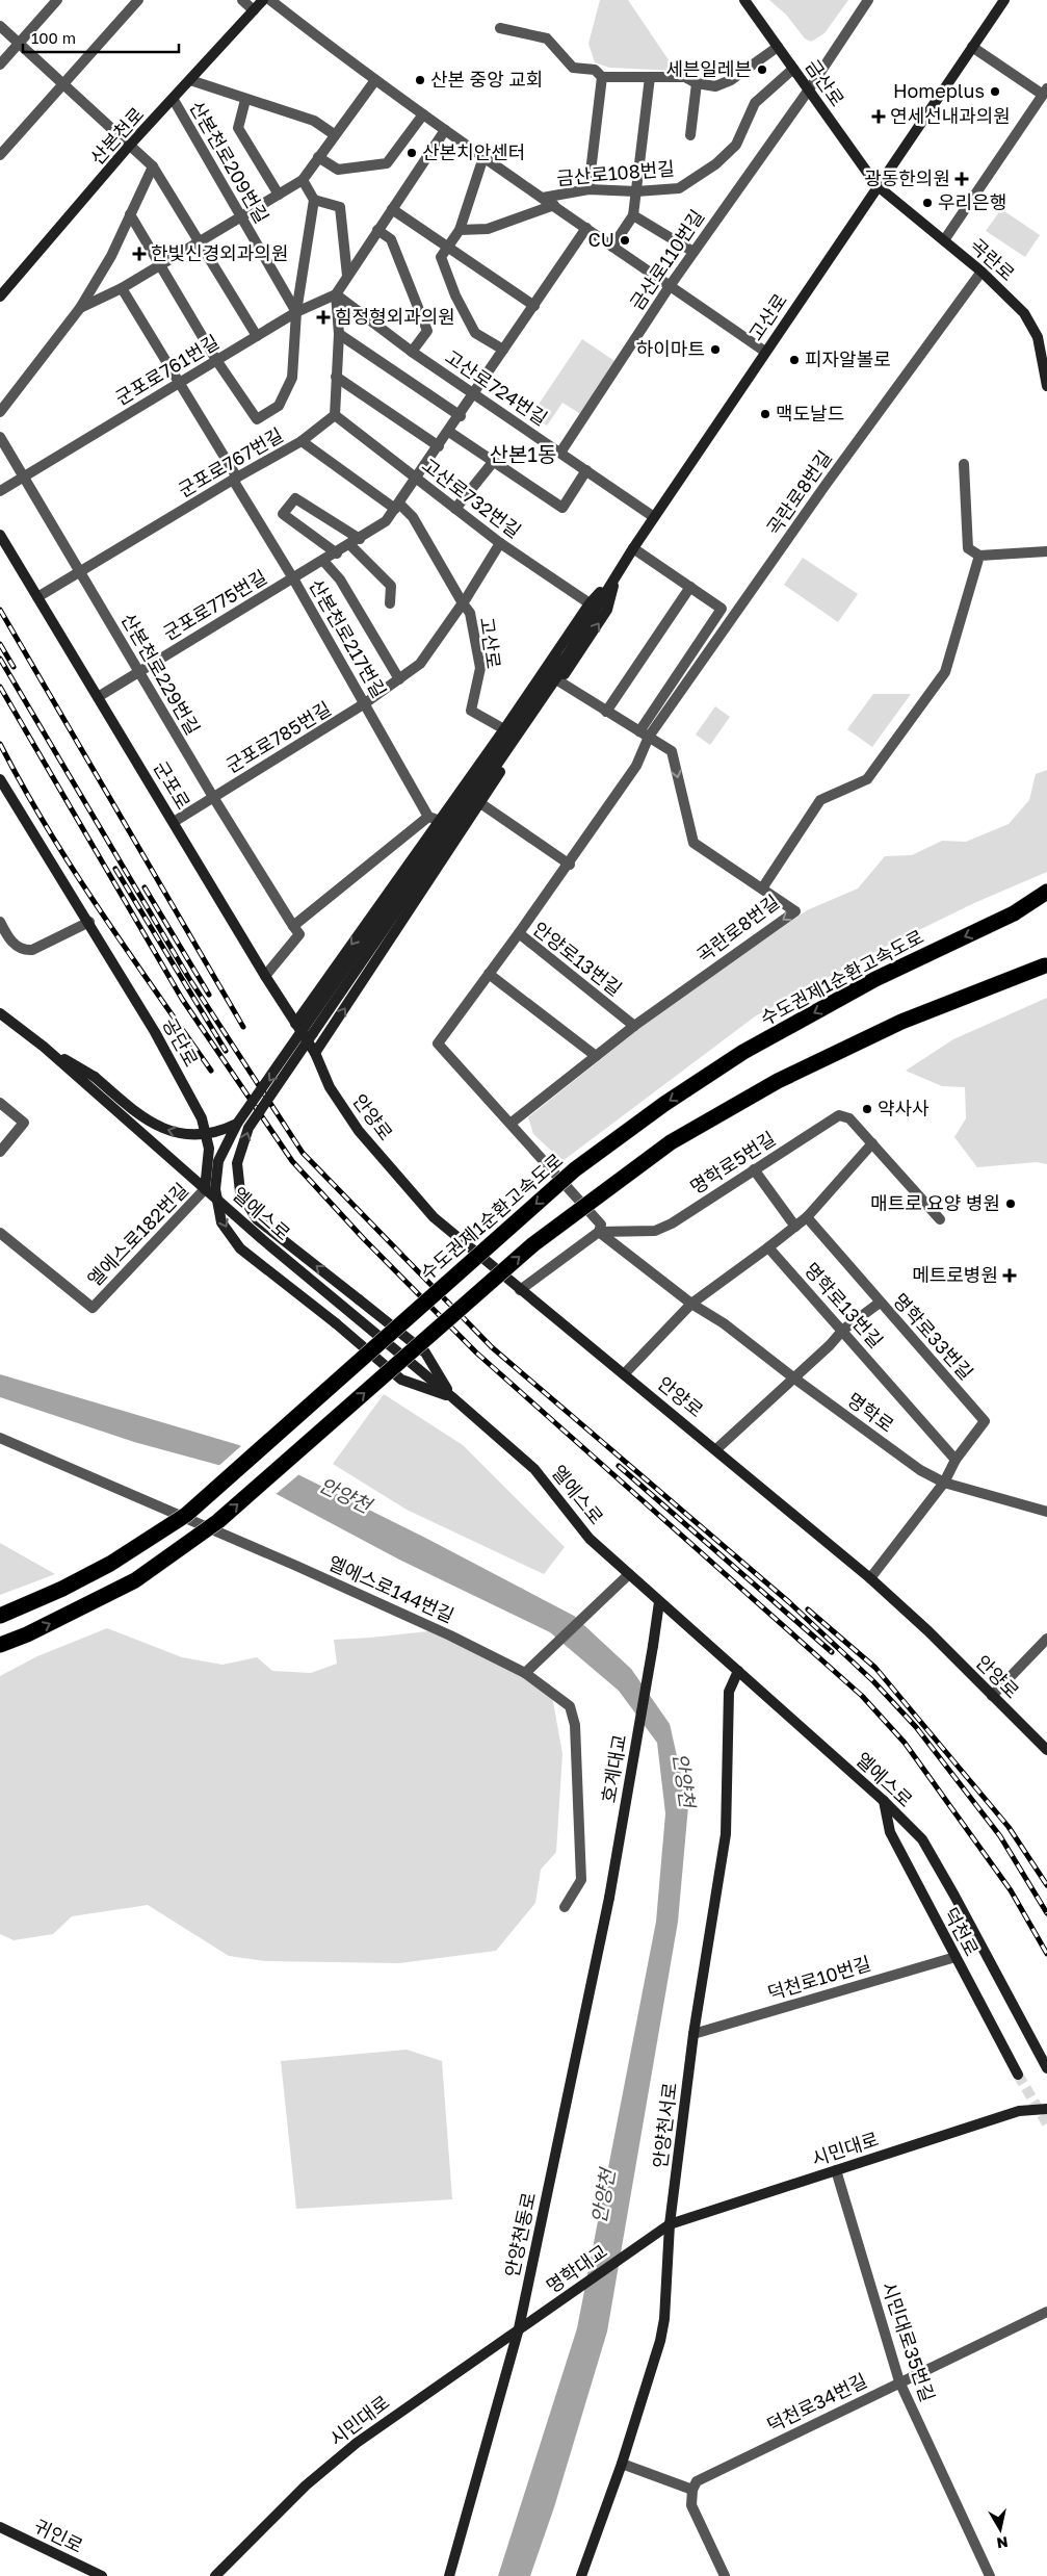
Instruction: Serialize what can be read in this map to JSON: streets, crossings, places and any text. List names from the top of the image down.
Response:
{
  "streets": {
    "highway": ["수도권제1순환고속도로"],
    "street": [
      "금산로",
      "산본천로",
      "산본천로209번길",
      "금산로108번길",
      "금산로110번길",
      "곡란로",
      "고산로",
      "군포로761번길",
      "고산로724번길",
      "군포로767번길",
      "곡란로8번길",
      "고산로732번길",
      "군포로775번길",
      "산본천로217번길",
      "산본천로229번길",
      "군포로785번길",
      "군포로",
      "안양로13번길",
      "공단로",
      "안양로",
      "명학로5번길",
      "엘에스로",
      "엘에스로182번길",
      "명학로13번길",
      "명학로33번길",
      "명학로",
      "엘에스로144번길",
      "호계대교",
      "덕천로",
      "덕천로10번길",
      "안양천서로",
      "시민대로",
      "안양천동로",
      "명학대교",
      "시민대로35번길",
      "덕천로34번길",
      "귀인로"
    ]
  },
  "crossings": [
    ["금산로", "금산로108번길"],
    ["금산로", "금산로110번길"],
    ["금산로", "곡란로"],
    ["금산로", "고산로"],
    ["산본천로", "산본천로209번길"],
    ["산본천로209번길", "군포로761번길"],
    ["금산로110번길", "고산로724번길"],
    ["곡란로", "고산로"],
    ["곡란로", "곡란로8번길"],
    ["고산로", "고산로724번길"],
    ["고산로", "군포로785번길"],
    ["군포로761번길", "고산로724번길"],
    ["군포로761번길", "산본천로217번길"],
    ["군포로761번길", "산본천로229번길"],
    ["고산로724번길", "군포로775번길"],
    ["군포로767번길", "고산로732번길"],
    ["군포로767번길", "산본천로217번길"],
    ["군포로767번길", "산본천로229번길"],
    ["군포로767번길", "군포로"],
    ["곡란로8번길", "안양로13번길"],
    ["고산로732번길", "군포로775번길"],
    ["고산로732번길", "군포로785번길"],
    ["군포로775번길", "산본천로217번길"],
    ["군포로775번길", "산본천로229번길"],
    ["군포로775번길", "군포로"],
    ["산본천로217번길", "군포로785번길"],
    ["산본천로229번길", "군포로785번길"],
    ["군포로785번길", "군포로"],
    ["군포로", "안양로"],
    ["안양로13번길", "명학로5번길"],
    ["안양로13번길", "명학로"],
    ["공단로", "엘에스로"],
    ["공단로", "엘에스로182번길"],
    ["안양로", "명학로33번길"],
    ["명학로5번길", "명학로"],
    ["엘에스로", "엘에스로182번길"],
    ["엘에스로", "호계대교"],
    ["엘에스로", "덕천로"],
    ["엘에스로", "안양천서로"],
    ["명학로13번길", "명학로33번길"],
    ["명학로33번길", "명학로"],
    ["호계대교", "안양천동로"],
    ["덕천로", "덕천로10번길"],
    ["덕천로10번길", "안양천서로"],
    ["안양천서로", "시민대로"],
    ["시민대로", "안양천동로"],
    ["시민대로", "명학대교"],
    ["시민대로", "시민대로35번길"],
    ["시민대로35번길", "덕천로34번길"]
  ],
  "districts": ["산본1동"],
  "water": ["안양천"],
  "places": {
    "other": [
      "세븐일레븐",
      "산본 중앙 교회",
      "Homeplus",
      "산본치안센터",
      "우리은행",
      "CU",
      "하이마트",
      "피자알볼로",
      "맥도날드",
      "약사사",
      "매트로 요양 병원"
    ],
    "health": [
      "연세선내과의원",
      "광동한의원",
      "한빛신경외과의원",
      "힘정형외과의원",
      "메트로병원"
    ]
  },
  "scale_bar": "100 m",
  "north": "bottom"
}
